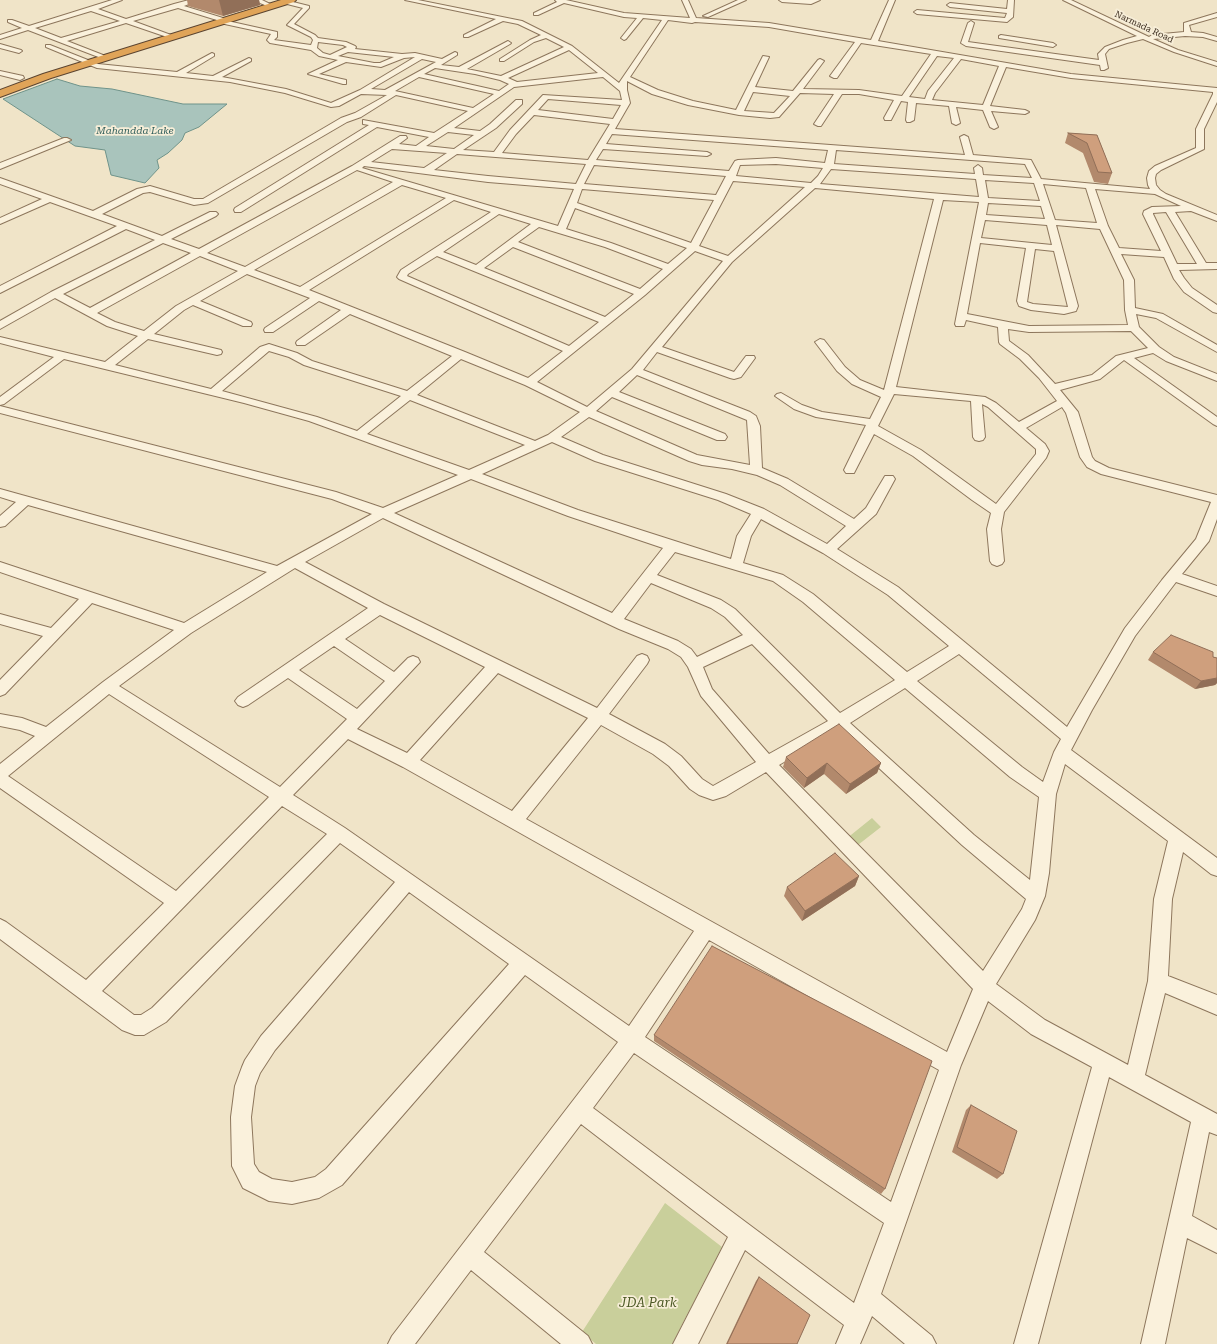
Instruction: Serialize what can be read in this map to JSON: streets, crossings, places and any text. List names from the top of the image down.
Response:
{
  "streets": {
    "street": ["Narmada Road"]
  },
  "water": ["Mahandda Lake"],
  "parks": ["JDA Park"]
}
